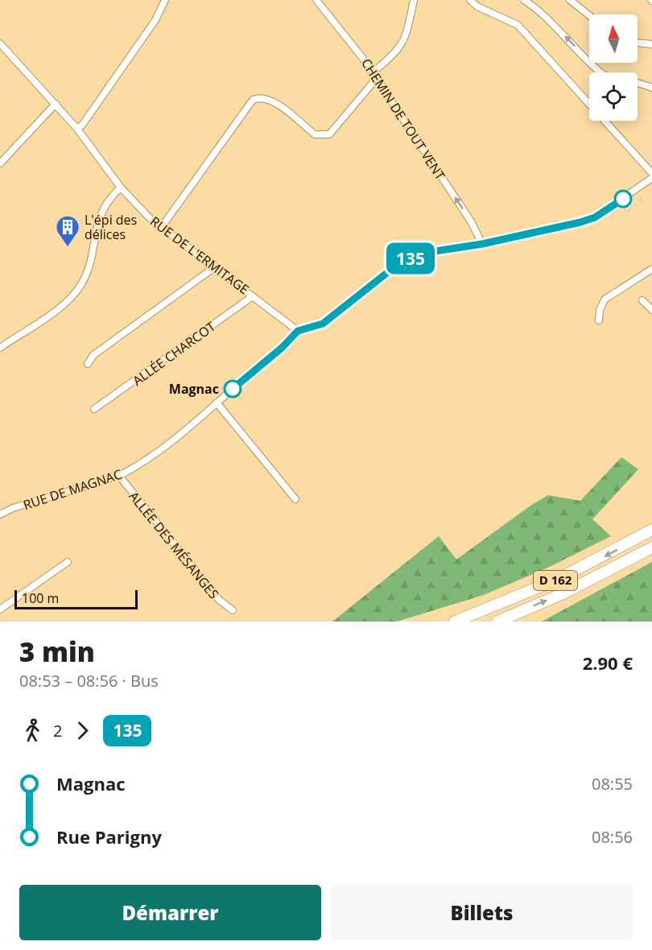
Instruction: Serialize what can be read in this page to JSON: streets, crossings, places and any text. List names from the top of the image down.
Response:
{
  "streets": {
    "main road": ["D 162"],
    "street": [
      "CHEMIN DE TOUT VENT",
      "RUE DE L'ERMITAGE",
      "ALLÉE CHARCOT",
      "RUE DE MAGNAC",
      "ALLÉE DES MÉSANGES"
    ]
  },
  "crossings": [
    ["RUE DE L'ERMITAGE", "ALLÉE CHARCOT"],
    ["RUE DE L'ERMITAGE", "RUE DE MAGNAC"],
    ["RUE DE MAGNAC", "ALLÉE DES MÉSANGES"]
  ],
  "one_way": ["CHEMIN DE TOUT VENT"],
  "places": {
    "building": ["L'épi des délices"],
    "other": ["Magnac"]
  },
  "lines": ["bus line 135"],
  "scale_bar": "100 m",
  "north": "top",
  "page": {
    "on_map": "135",
    "scale": "100 m",
    "heading": ["3 min", "08:53 – 08:56 · Bus", "2.90 €"],
    "legs": ["2", "135"],
    "list": [
      {
        "name": "Magnac",
        "value": "08:55"
      },
      {
        "name": "Rue Parigny",
        "value": "08:56"
      }
    ],
    "buttons": ["Démarrer", "Billets"]
  }
}
